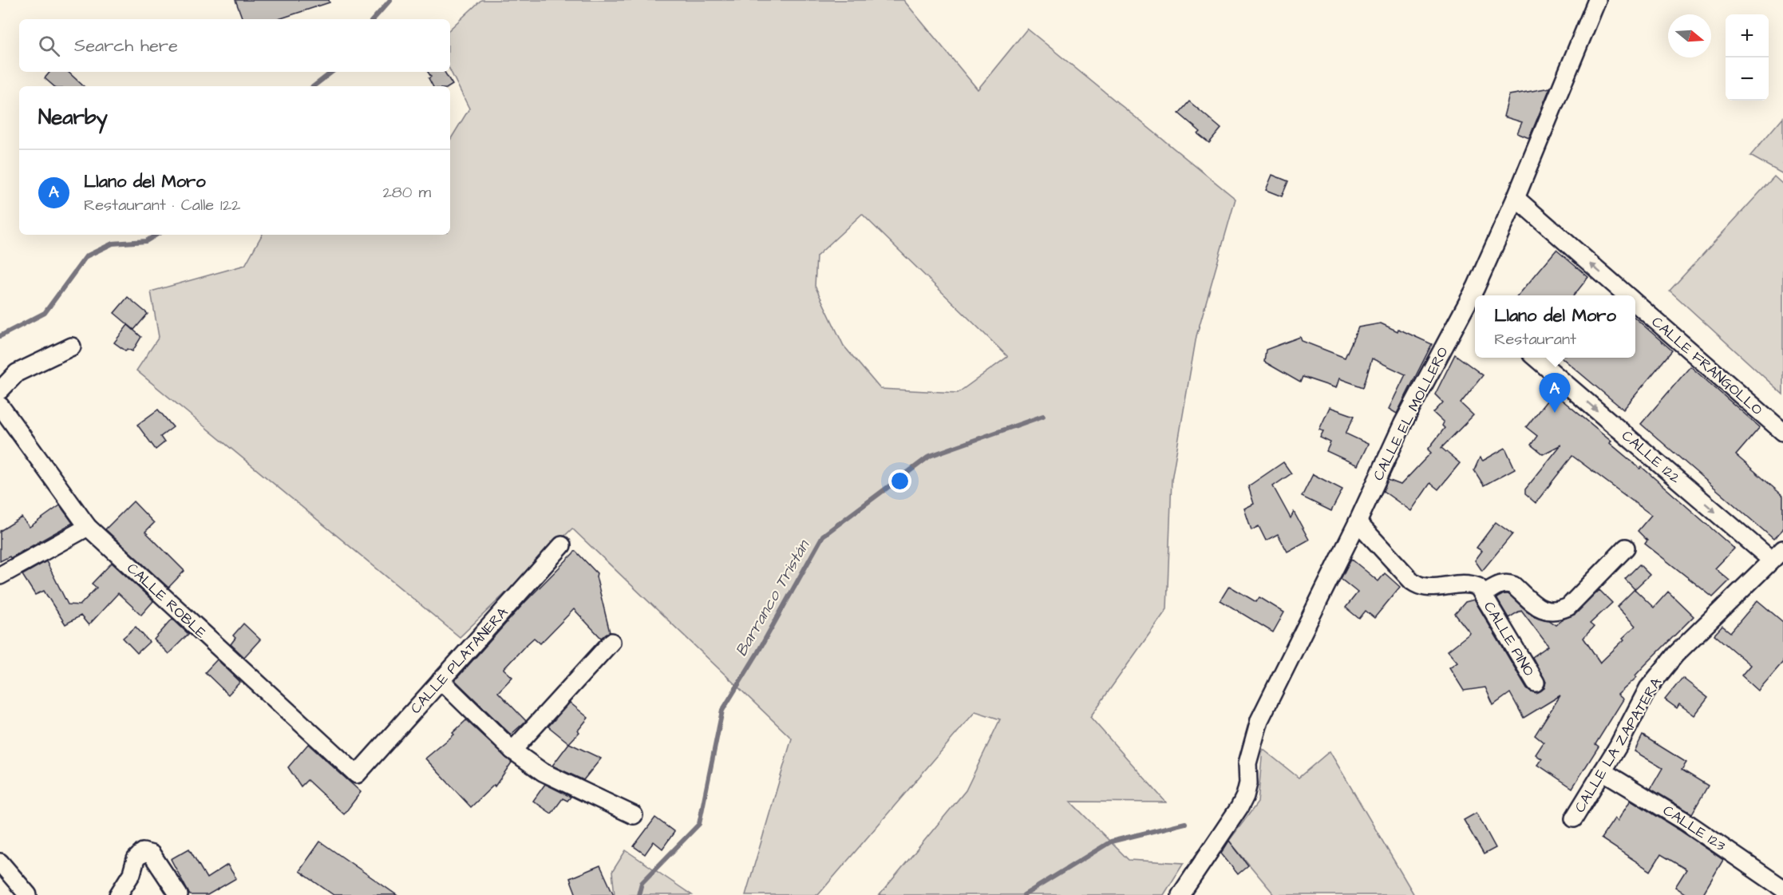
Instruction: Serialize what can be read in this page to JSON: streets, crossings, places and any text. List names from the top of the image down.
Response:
{
  "streets": {
    "street": [
      "CALLE FRANGOLLO",
      "CALLE EL MOLLERO",
      "CALLE 122",
      "CALLE ROBLE",
      "CALLE PINO",
      "CALLE PLATANERA",
      "CALLE LA ZAPATERA",
      "CALLE 123"
    ]
  },
  "crossings": [
    ["CALLE FRANGOLLO", "CALLE EL MOLLERO"],
    ["CALLE EL MOLLERO", "CALLE PINO"],
    ["CALLE 122", "CALLE LA ZAPATERA"],
    ["CALLE ROBLE", "CALLE PLATANERA"],
    ["CALLE LA ZAPATERA", "CALLE 123"]
  ],
  "one_way": ["CALLE FRANGOLLO", "CALLE 122"],
  "water": ["Barranco Tristán"],
  "north": "right",
  "page": {
    "map_buttons": ["+", "−"],
    "search": "Search here",
    "heading": "Nearby",
    "list": [
      {
        "mark": "A",
        "name": "Llano del Moro",
        "note": "Restaurant · Calle 122",
        "value": "280 m"
      }
    ],
    "popup": ["Llano del Moro", "Restaurant"],
    "pins": "A"
  }
}
